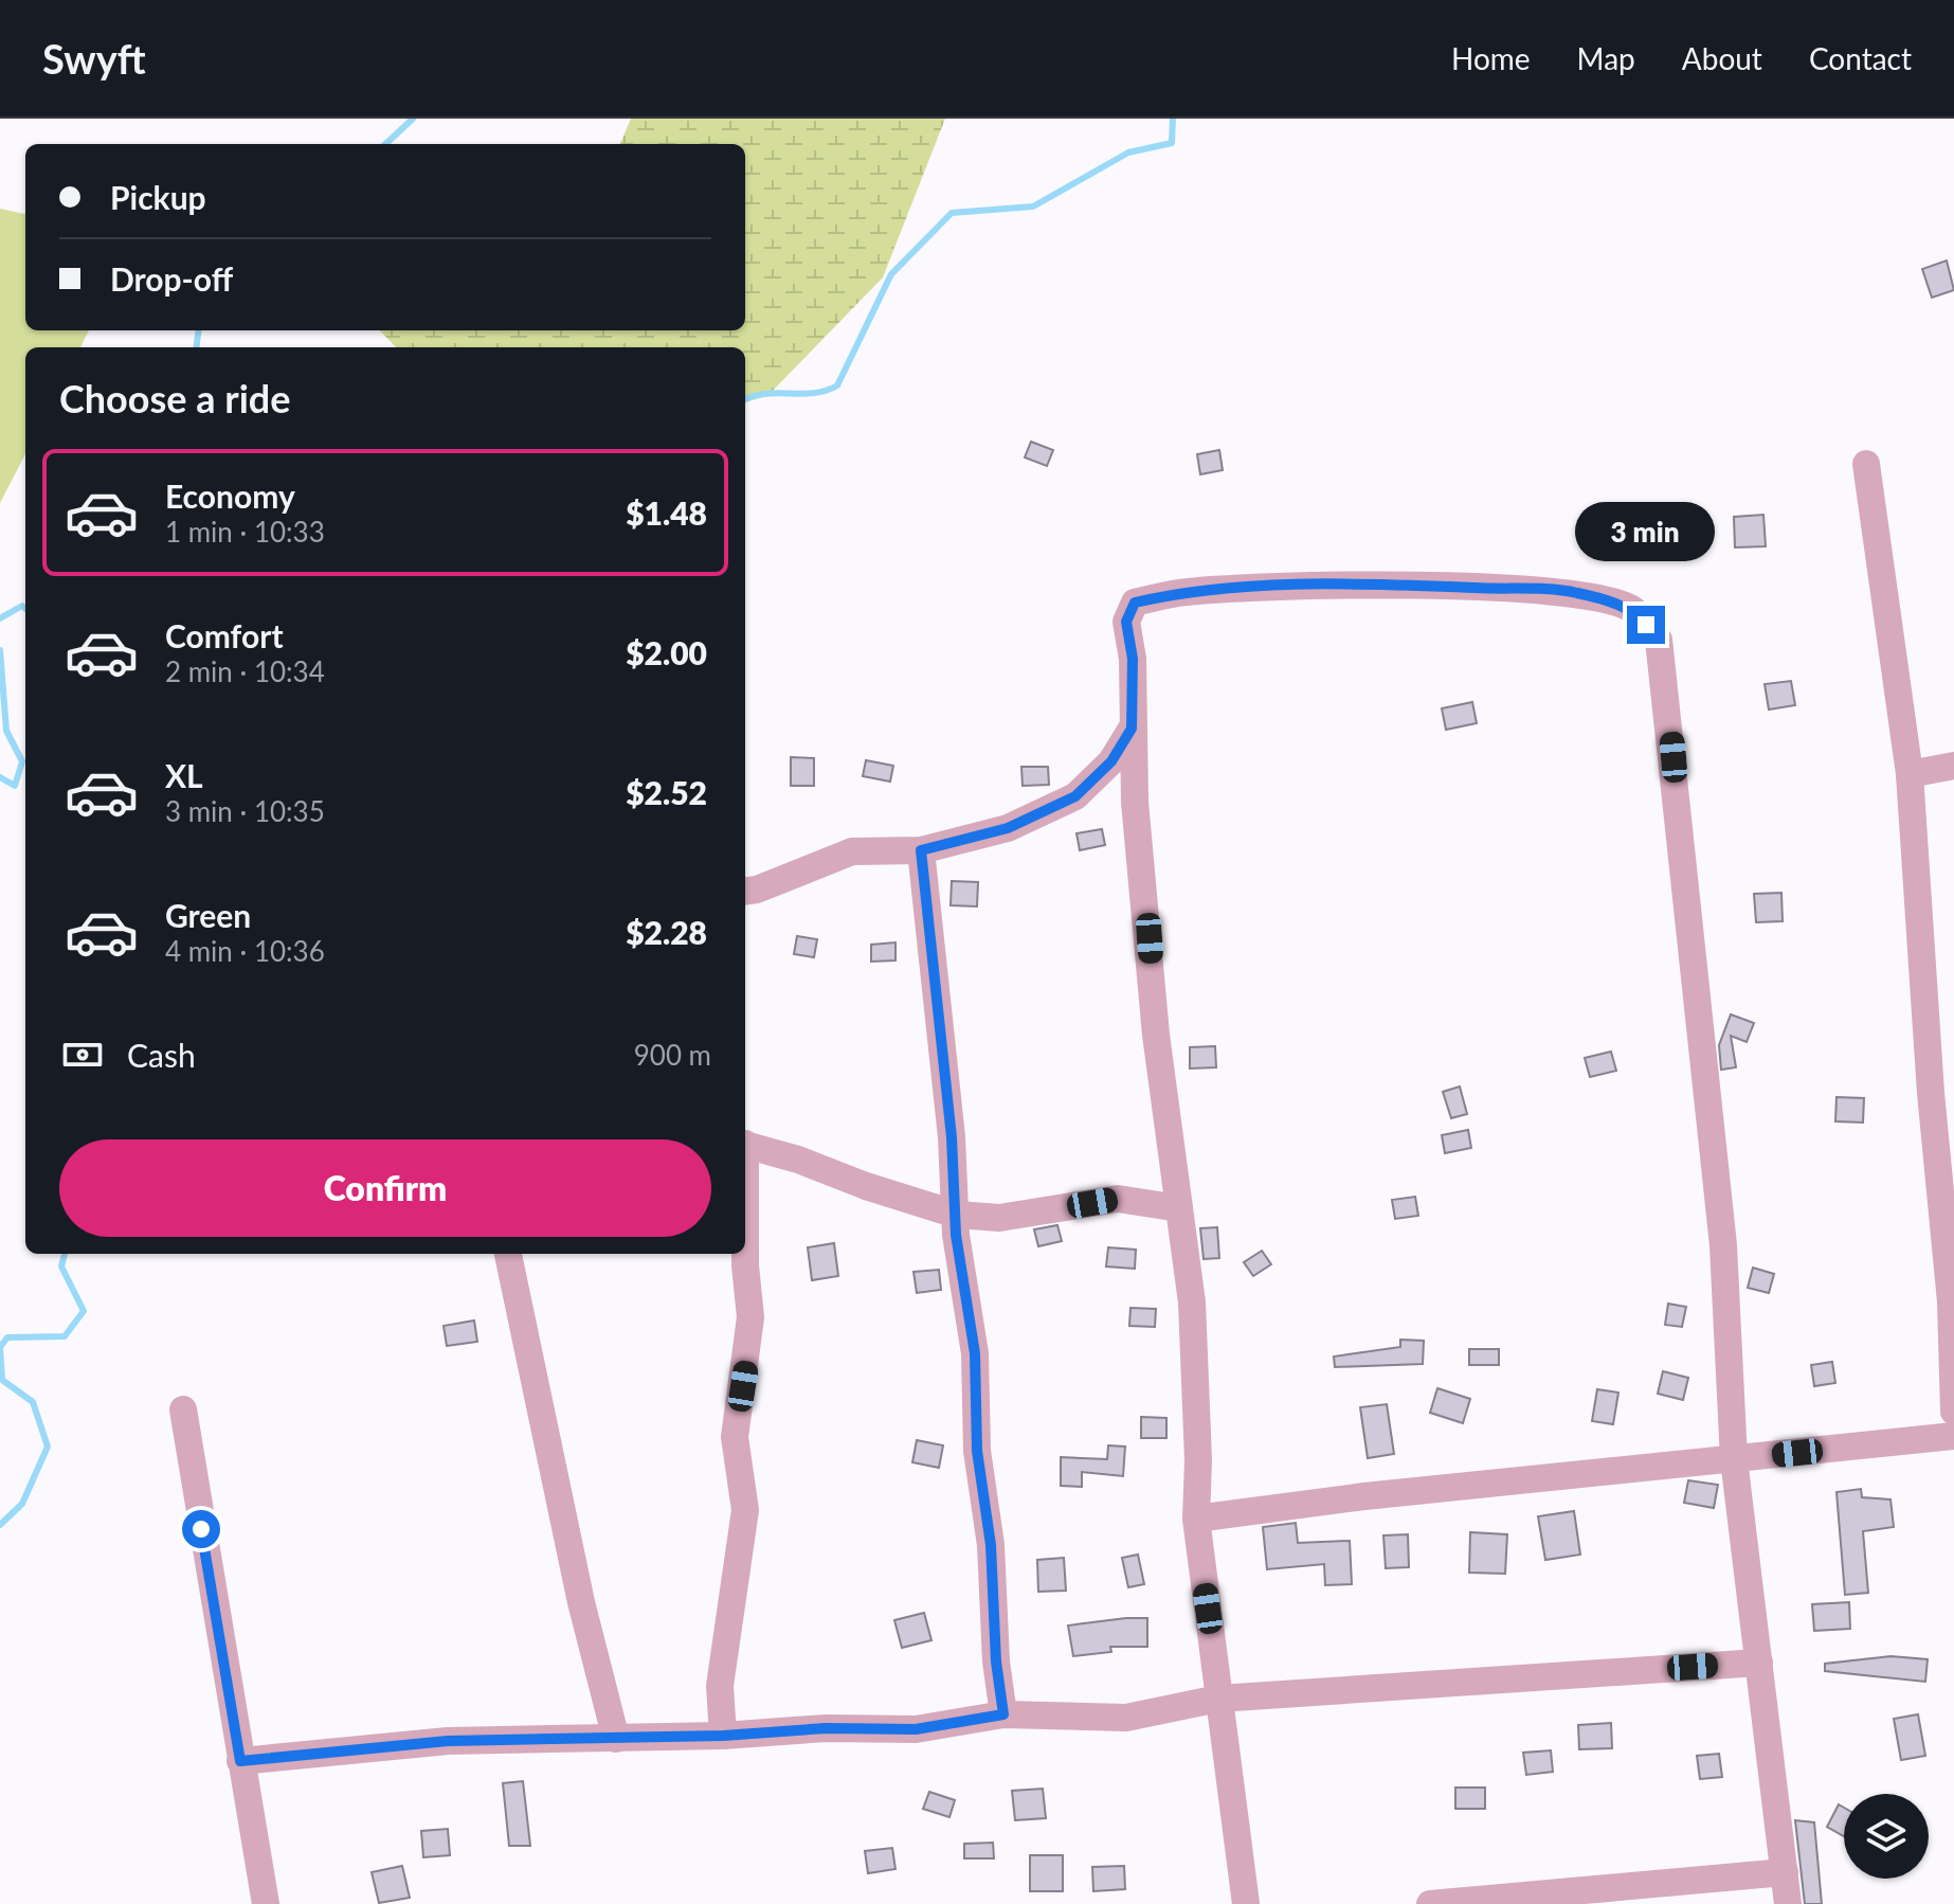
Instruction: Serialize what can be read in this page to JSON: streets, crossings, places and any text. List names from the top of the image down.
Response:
{
  "page": {
    "header": "Swyft",
    "nav": [
      "Home",
      "Map",
      "About",
      "Contact"
    ],
    "banner": ["Pickup", "Drop-off"],
    "heading": "Choose a ride",
    "list": [
      {
        "name": "Economy",
        "note": "1 min · 10:33",
        "value": "$1.48"
      },
      {
        "name": "Comfort",
        "note": "2 min · 10:34",
        "value": "$2.00"
      },
      {
        "name": "XL",
        "note": "3 min · 10:35",
        "value": "$2.52"
      },
      {
        "name": "Green",
        "note": "4 min · 10:36",
        "value": "$2.28"
      }
    ],
    "bubble": "3 min",
    "pay": ["Cash", "900 m"],
    "buttons": "Confirm"
  }
}
